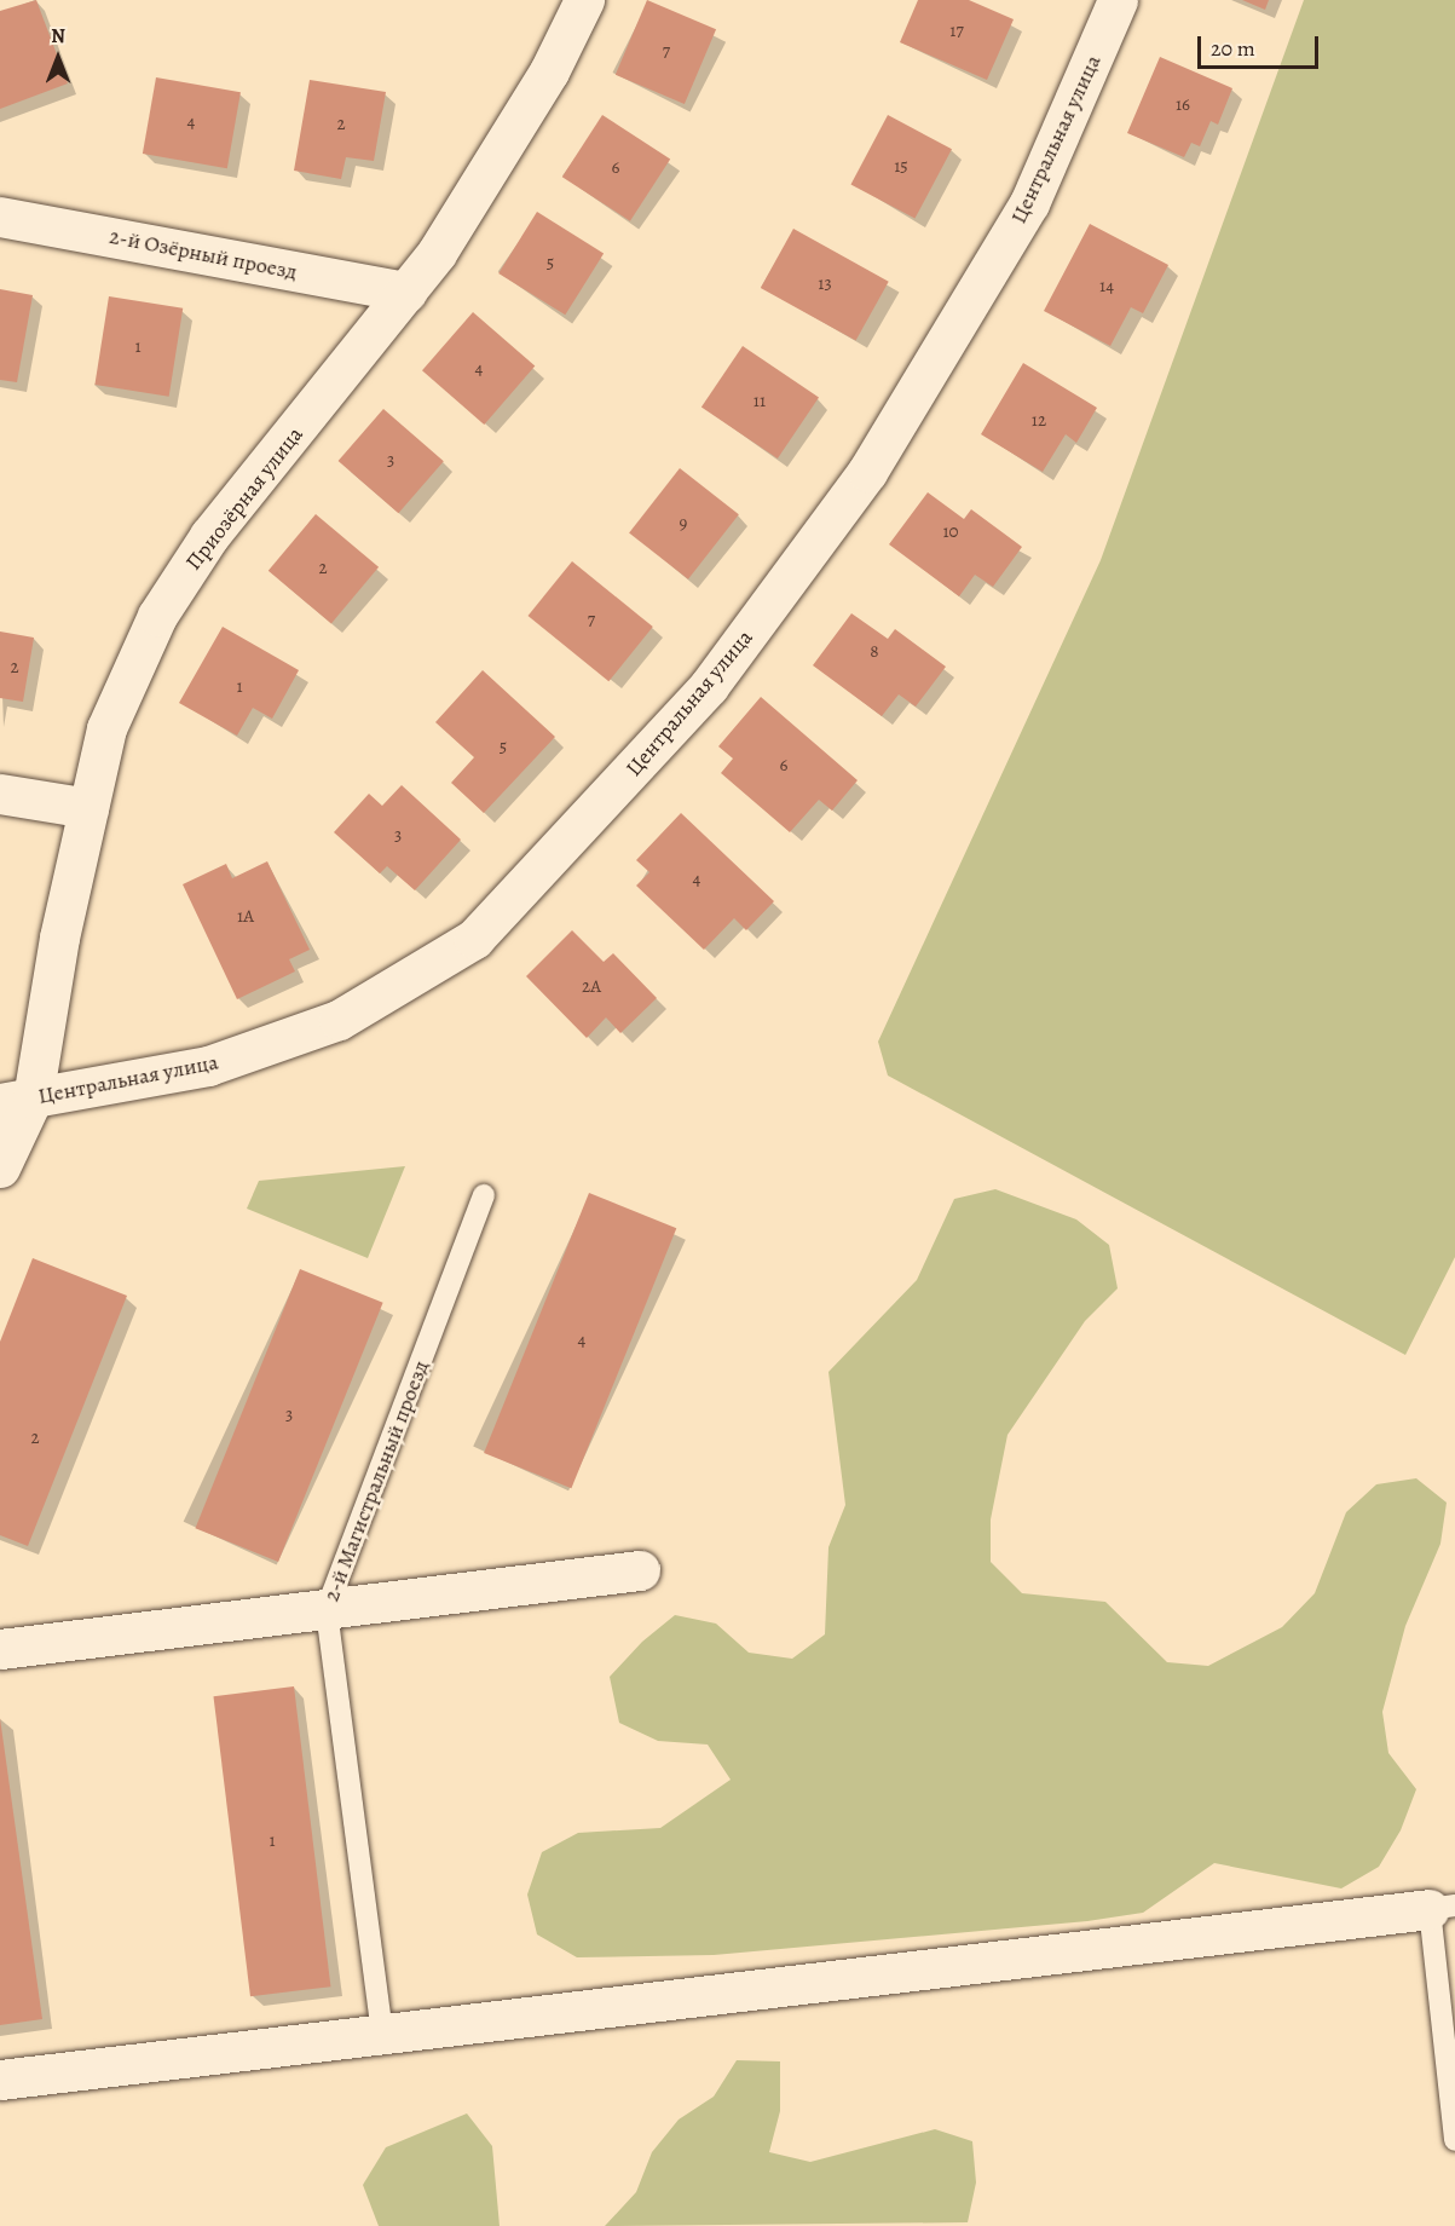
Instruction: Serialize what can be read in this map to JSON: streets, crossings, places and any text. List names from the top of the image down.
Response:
{
  "streets": {
    "street": ["Центральная улица", "2-й Озёрный проезд", "Приозёрная улица"],
    "lane": ["2-й Магистральный проезд"]
  },
  "crossings": [
    ["Центральная улица", "Приозёрная улица"],
    ["2-й Озёрный проезд", "Приозёрная улица"]
  ],
  "house_numbers": [
    "17",
    "7",
    "16",
    "4",
    "2",
    "15",
    "6",
    "5",
    "13",
    "14",
    "1",
    "4",
    "11",
    "12",
    "3",
    "9",
    "10",
    "2",
    "7",
    "8",
    "2",
    "1",
    "5",
    "6",
    "3",
    "4",
    "1А",
    "2А",
    "4",
    "3",
    "2",
    "1"
  ],
  "scale_bar": "20 m",
  "north": "top"
}
